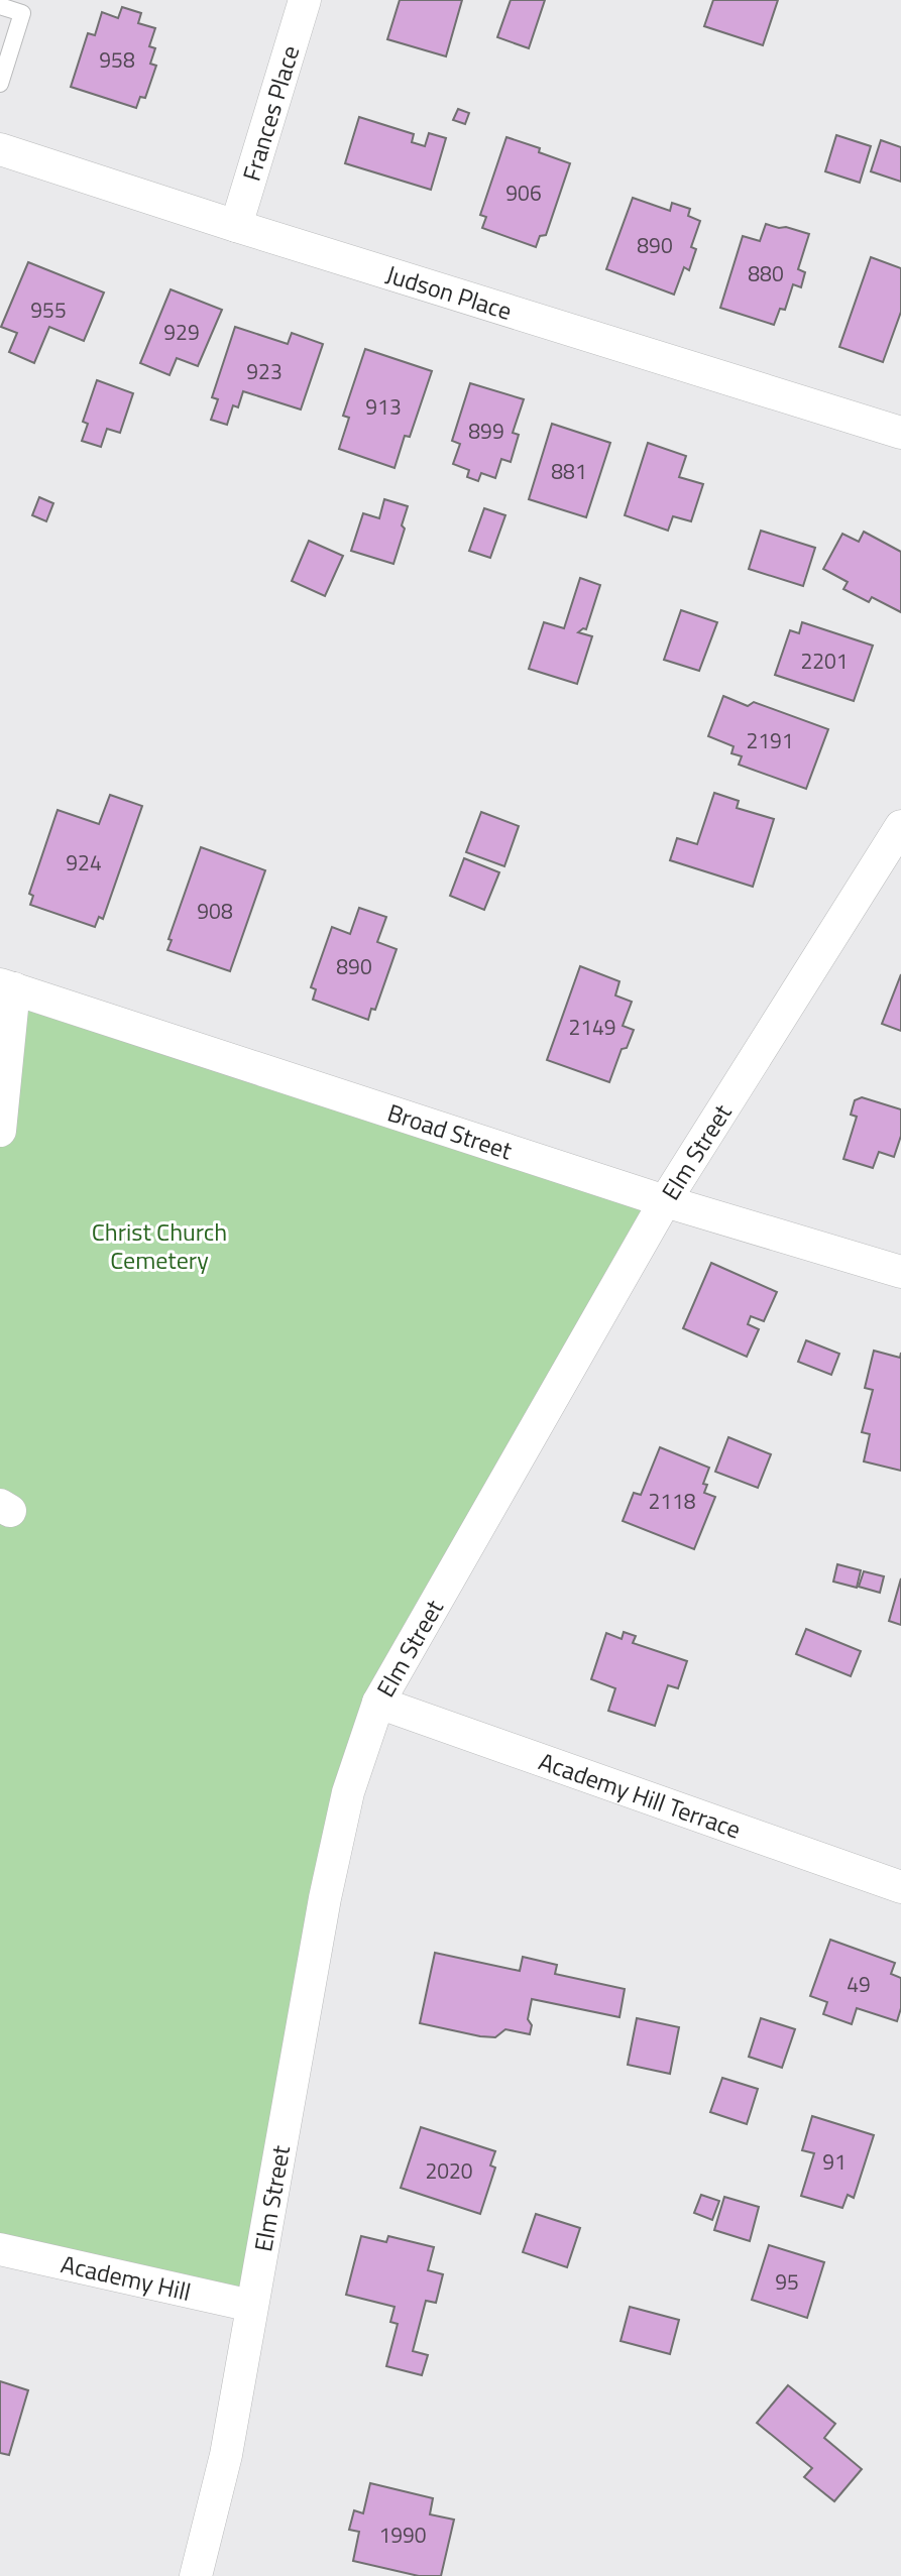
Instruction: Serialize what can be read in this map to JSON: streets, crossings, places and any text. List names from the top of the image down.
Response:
{
  "streets": {
    "street": [
      "Frances Place",
      "Judson Place",
      "Broad Street",
      "Elm Street",
      "Academy Hill Terrace",
      "Academy Hill"
    ]
  },
  "crossings": [
    ["Frances Place", "Judson Place"],
    ["Broad Street", "Elm Street"],
    ["Elm Street", "Academy Hill Terrace"],
    ["Elm Street", "Academy Hill"]
  ],
  "parks": ["Christ Church Cemetery"],
  "house_numbers": [
    "958",
    "906",
    "890",
    "880",
    "955",
    "929",
    "923",
    "913",
    "899",
    "881",
    "2201",
    "2191",
    "924",
    "908",
    "890",
    "2149",
    "2118",
    "49",
    "91",
    "2020",
    "95",
    "1990"
  ]
}
